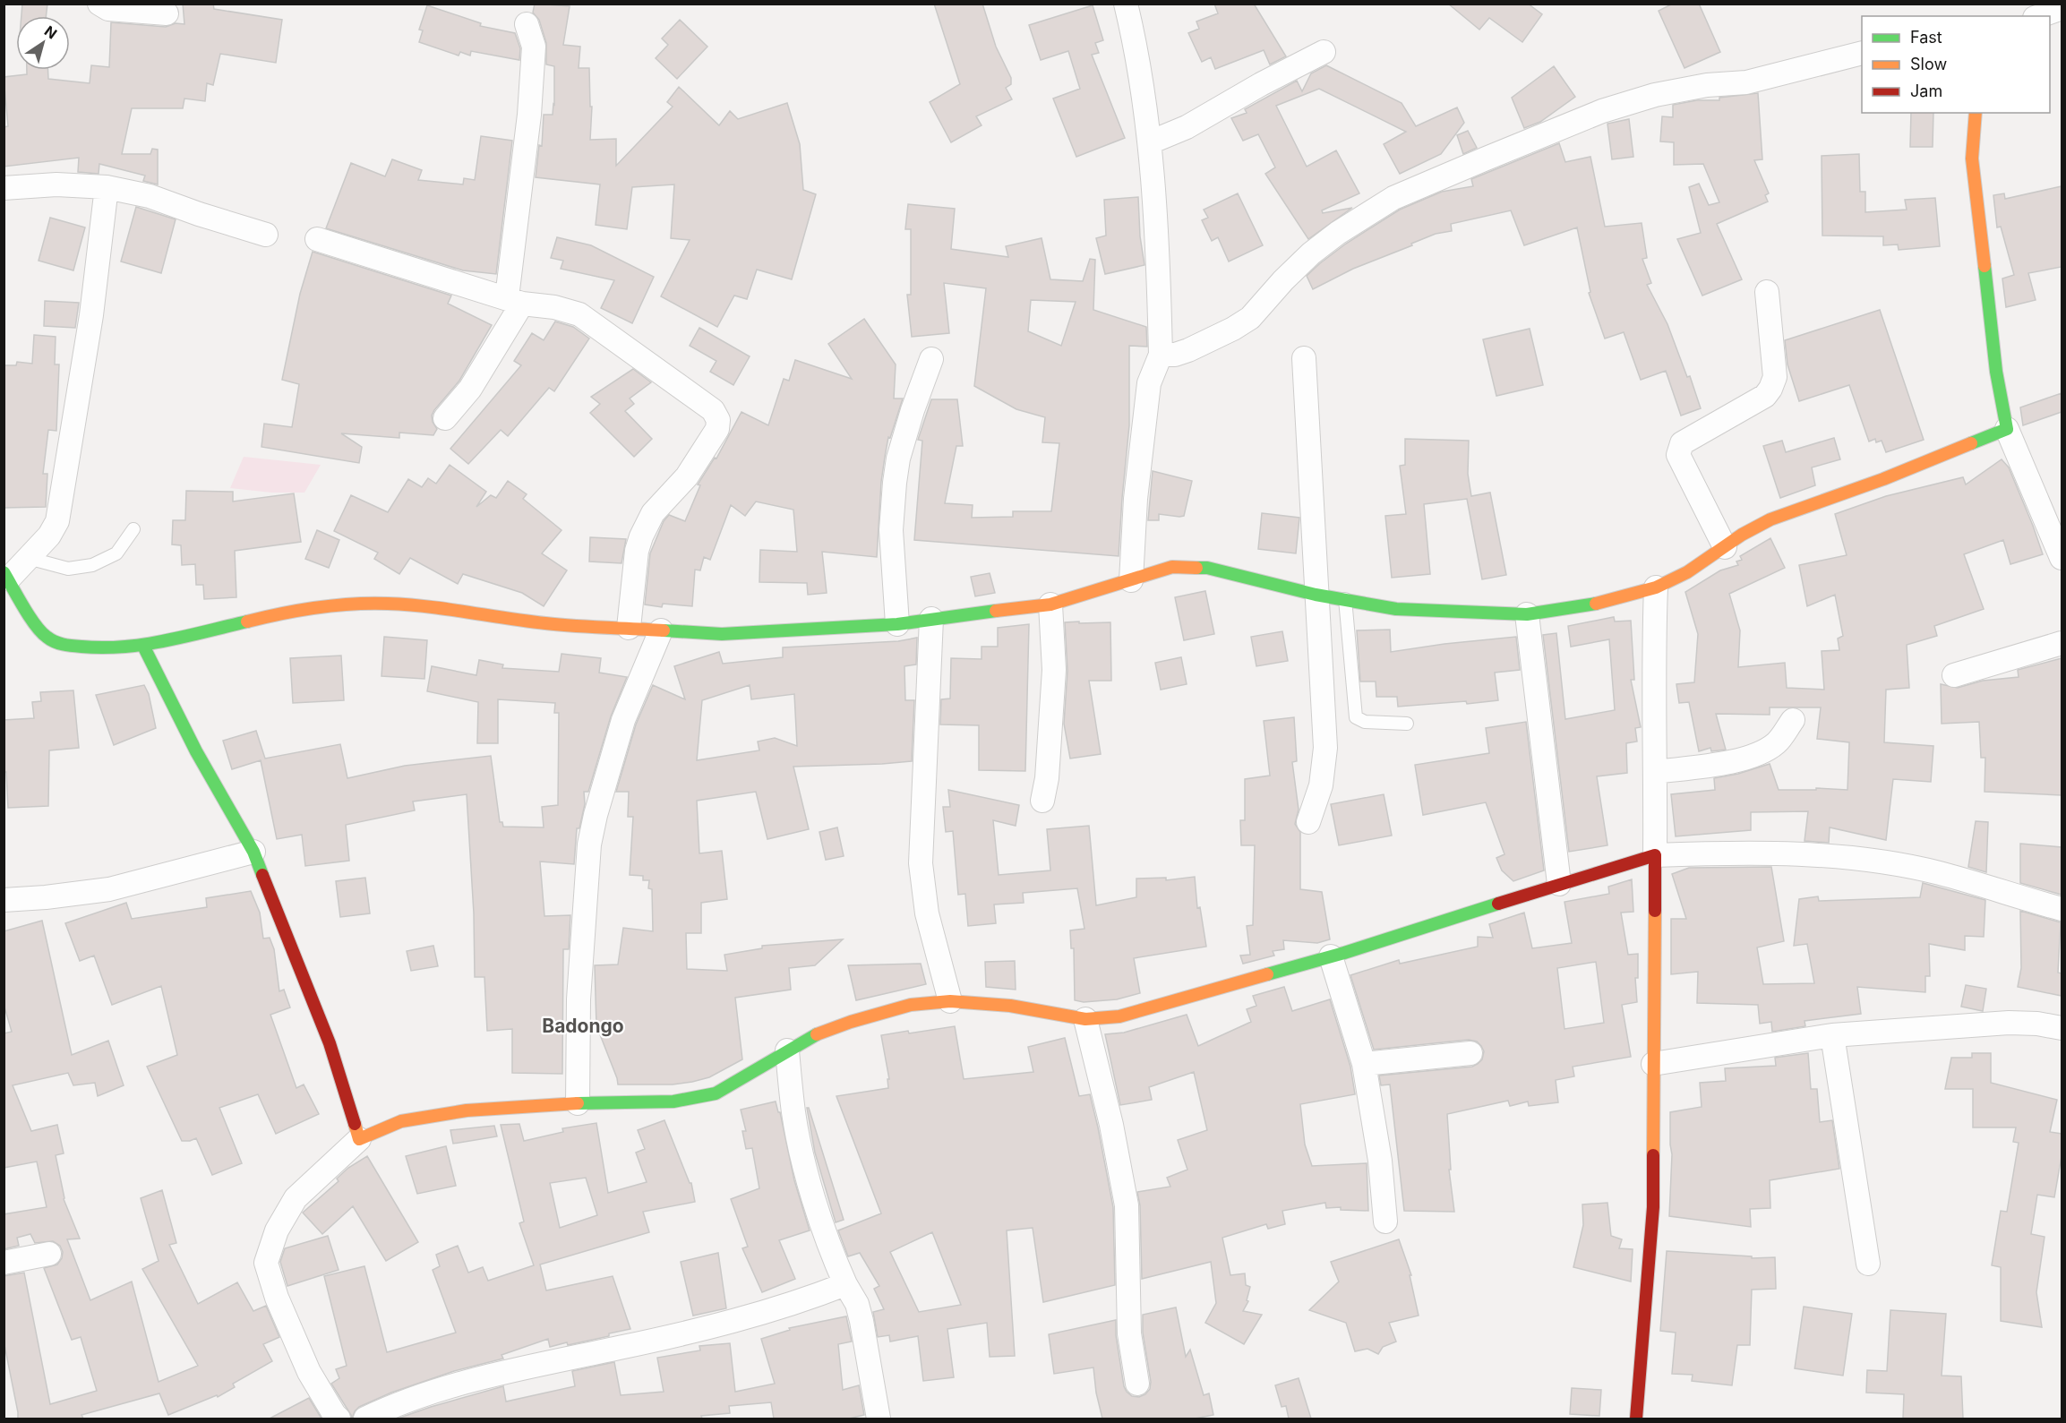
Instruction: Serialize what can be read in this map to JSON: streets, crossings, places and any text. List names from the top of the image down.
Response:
{
  "districts": ["Badongo"],
  "legend": ["Fast", "Slow", "Jam"],
  "north": "top right"
}
